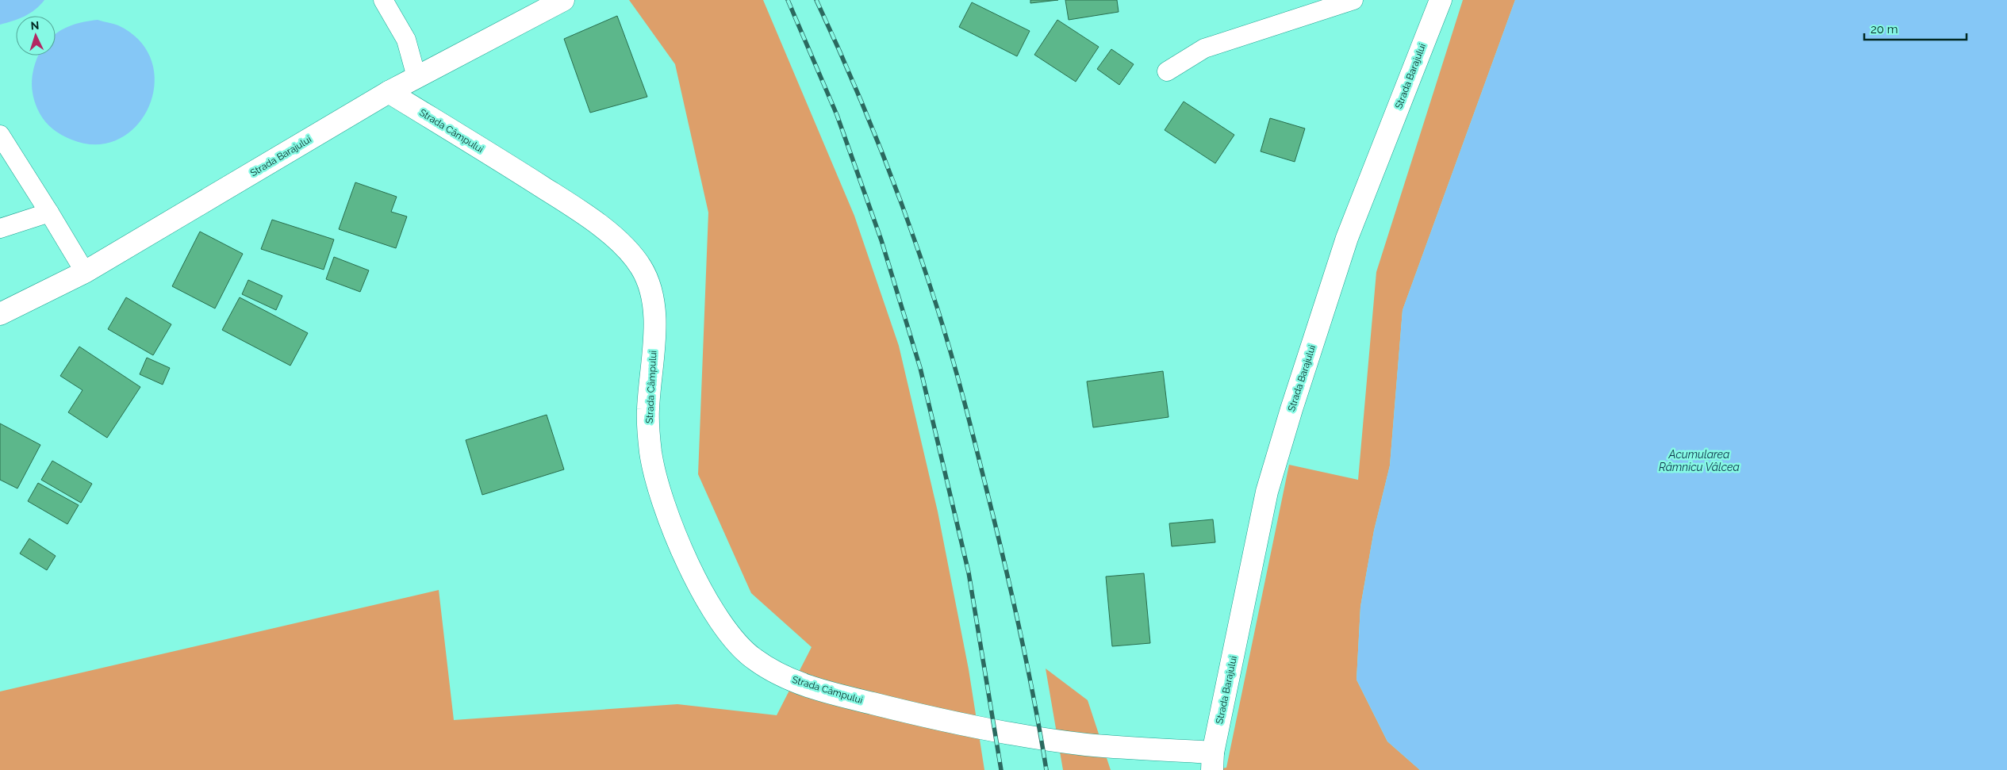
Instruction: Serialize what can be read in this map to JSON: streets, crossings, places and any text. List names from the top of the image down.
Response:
{
  "streets": {
    "street": ["Strada Barajului", "Strada Câmpului"]
  },
  "crossings": [
    ["Strada Barajului", "Strada Câmpului"]
  ],
  "water": ["Acumularea Râmnicu Vâlcea"],
  "scale_bar": "20 m",
  "north": "top"
}
